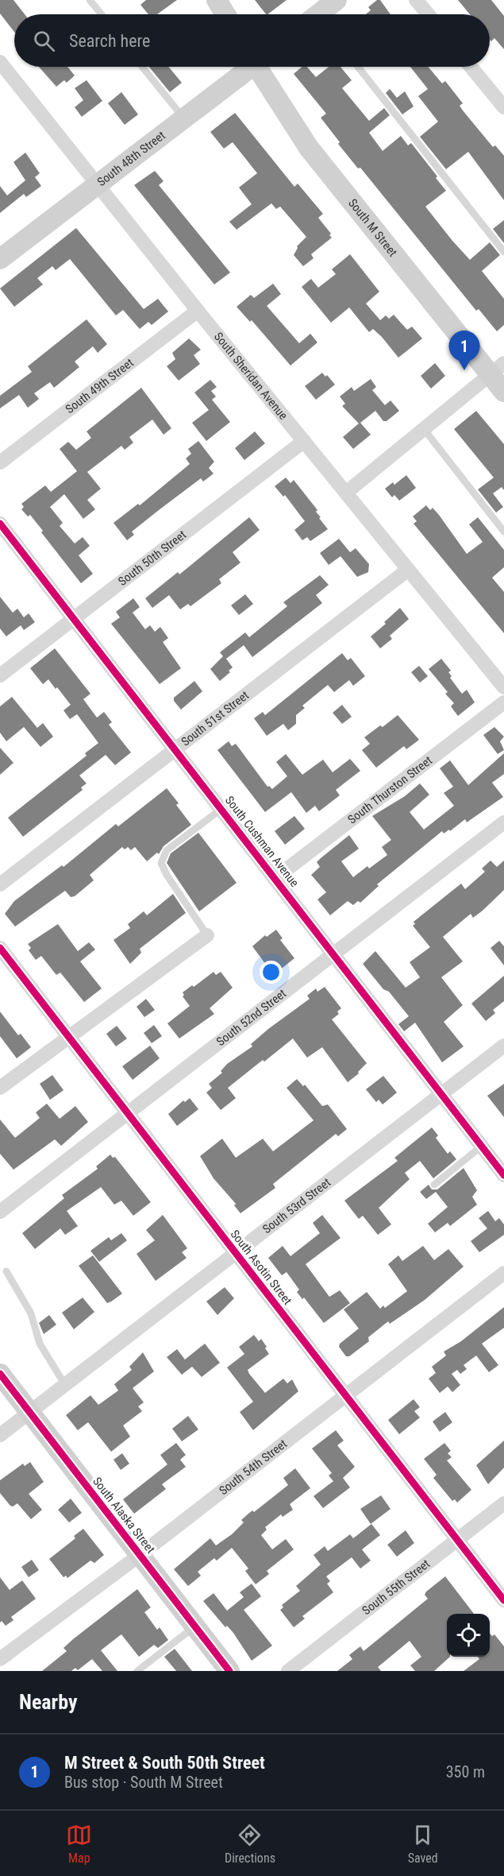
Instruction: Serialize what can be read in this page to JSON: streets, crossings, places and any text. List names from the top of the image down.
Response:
{
  "streets": {
    "street": [
      "South 48th Street",
      "South M Street",
      "South Sheridan Avenue",
      "South 49th Street",
      "South 50th Street",
      "South 51st Street",
      "South Thurston Street",
      "South Cushman Avenue",
      "South 52nd Street",
      "South 53rd Street",
      "South Asotin Street",
      "South 54th Street",
      "South Alaska Street",
      "South 55th Street"
    ]
  },
  "crossings": [
    ["South 48th Street", "South Sheridan Avenue"],
    ["South Sheridan Avenue", "South 49th Street"],
    ["South Sheridan Avenue", "South 50th Street"],
    ["South Sheridan Avenue", "South 51st Street"],
    ["South 50th Street", "South Cushman Avenue"],
    ["South 51st Street", "South Cushman Avenue"],
    ["South Thurston Street", "South Cushman Avenue"],
    ["South Cushman Avenue", "South 52nd Street"],
    ["South Cushman Avenue", "South 53rd Street"],
    ["South 52nd Street", "South Asotin Street"],
    ["South 53rd Street", "South Asotin Street"],
    ["South 53rd Street", "South Alaska Street"],
    ["South Asotin Street", "South 54th Street"],
    ["South Asotin Street", "South 55th Street"],
    ["South 54th Street", "South Alaska Street"]
  ],
  "page": {
    "search": "Search here",
    "pins": "1",
    "heading": "Nearby",
    "list": [
      {
        "mark": "1",
        "name": "M Street & South 50th Street",
        "note": "Bus stop · South M Street",
        "value": "350 m"
      }
    ],
    "nav": ["Map", "Directions", "Saved"]
  }
}
